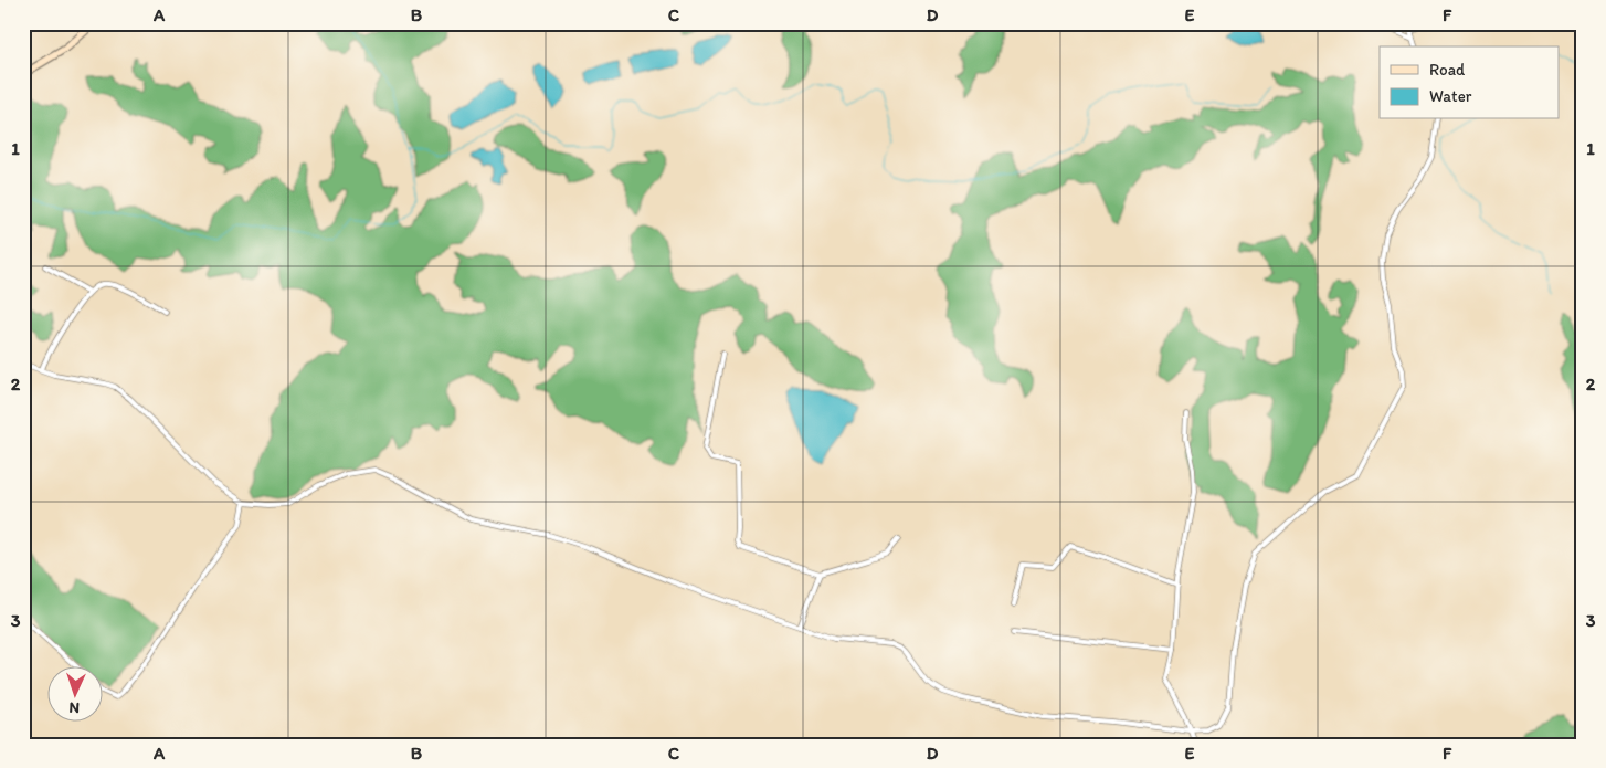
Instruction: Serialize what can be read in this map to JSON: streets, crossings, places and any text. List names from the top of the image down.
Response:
{
  "legend": ["Road", "Water"],
  "north": "bottom",
  "grid": {
    "columns": [
      "A",
      "B",
      "C",
      "D",
      "E",
      "F"
    ],
    "rows": ["1", "2", "3"]
  }
}
